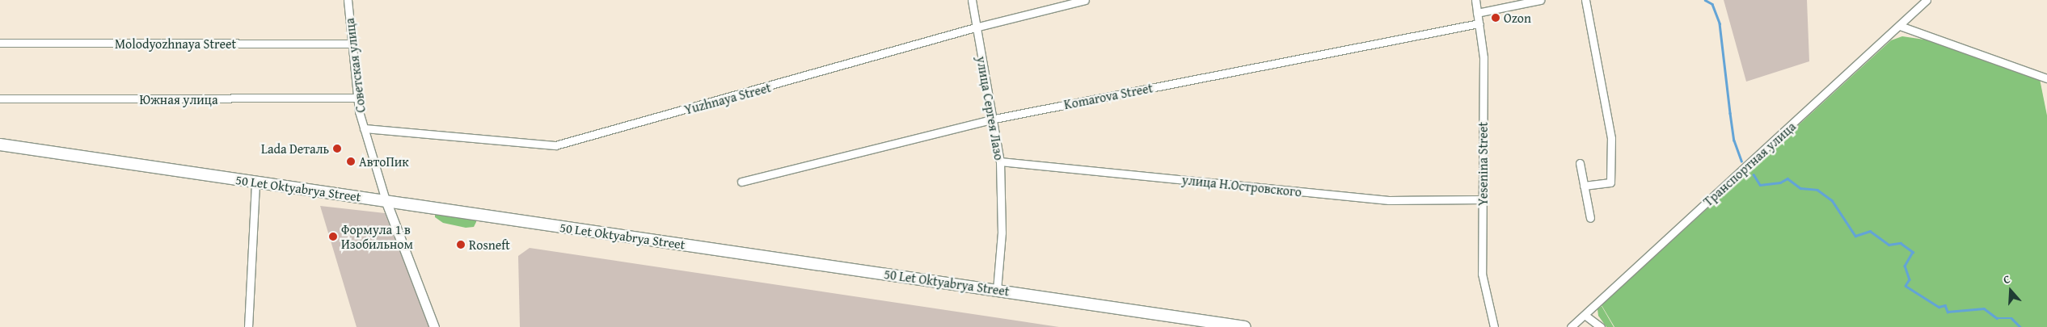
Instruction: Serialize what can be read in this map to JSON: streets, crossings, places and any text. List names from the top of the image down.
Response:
{
  "streets": {
    "main road": ["50 Let Oktyabrya Street"],
    "street": [
      "Molodyozhnaya Street",
      "Советская улица",
      "Komarova Street",
      "Yuzhnaya Street",
      "Южная улица",
      "улица Сергея Лазо",
      "Yesenina Street",
      "Транспортная улица",
      "улица Н.Островского"
    ]
  },
  "crossings": [
    ["Molodyozhnaya Street", "Советская улица"],
    ["Советская улица", "Yuzhnaya Street"],
    ["Советская улица", "Южная улица"],
    ["Советская улица", "50 Let Oktyabrya Street"],
    ["Komarova Street", "улица Сергея Лазо"],
    ["Komarova Street", "Yesenina Street"],
    ["Yuzhnaya Street", "улица Сергея Лазо"],
    ["улица Сергея Лазо", "улица Н.Островского"],
    ["улица Сергея Лазо", "50 Let Oktyabrya Street"],
    ["Yesenina Street", "улица Н.Островского"]
  ],
  "places": [
    "Ozon",
    "Lada Dеталь",
    "АвтоПик",
    "Формула 1 в Изобильном",
    "Rosneft"
  ],
  "north": "top"
}
